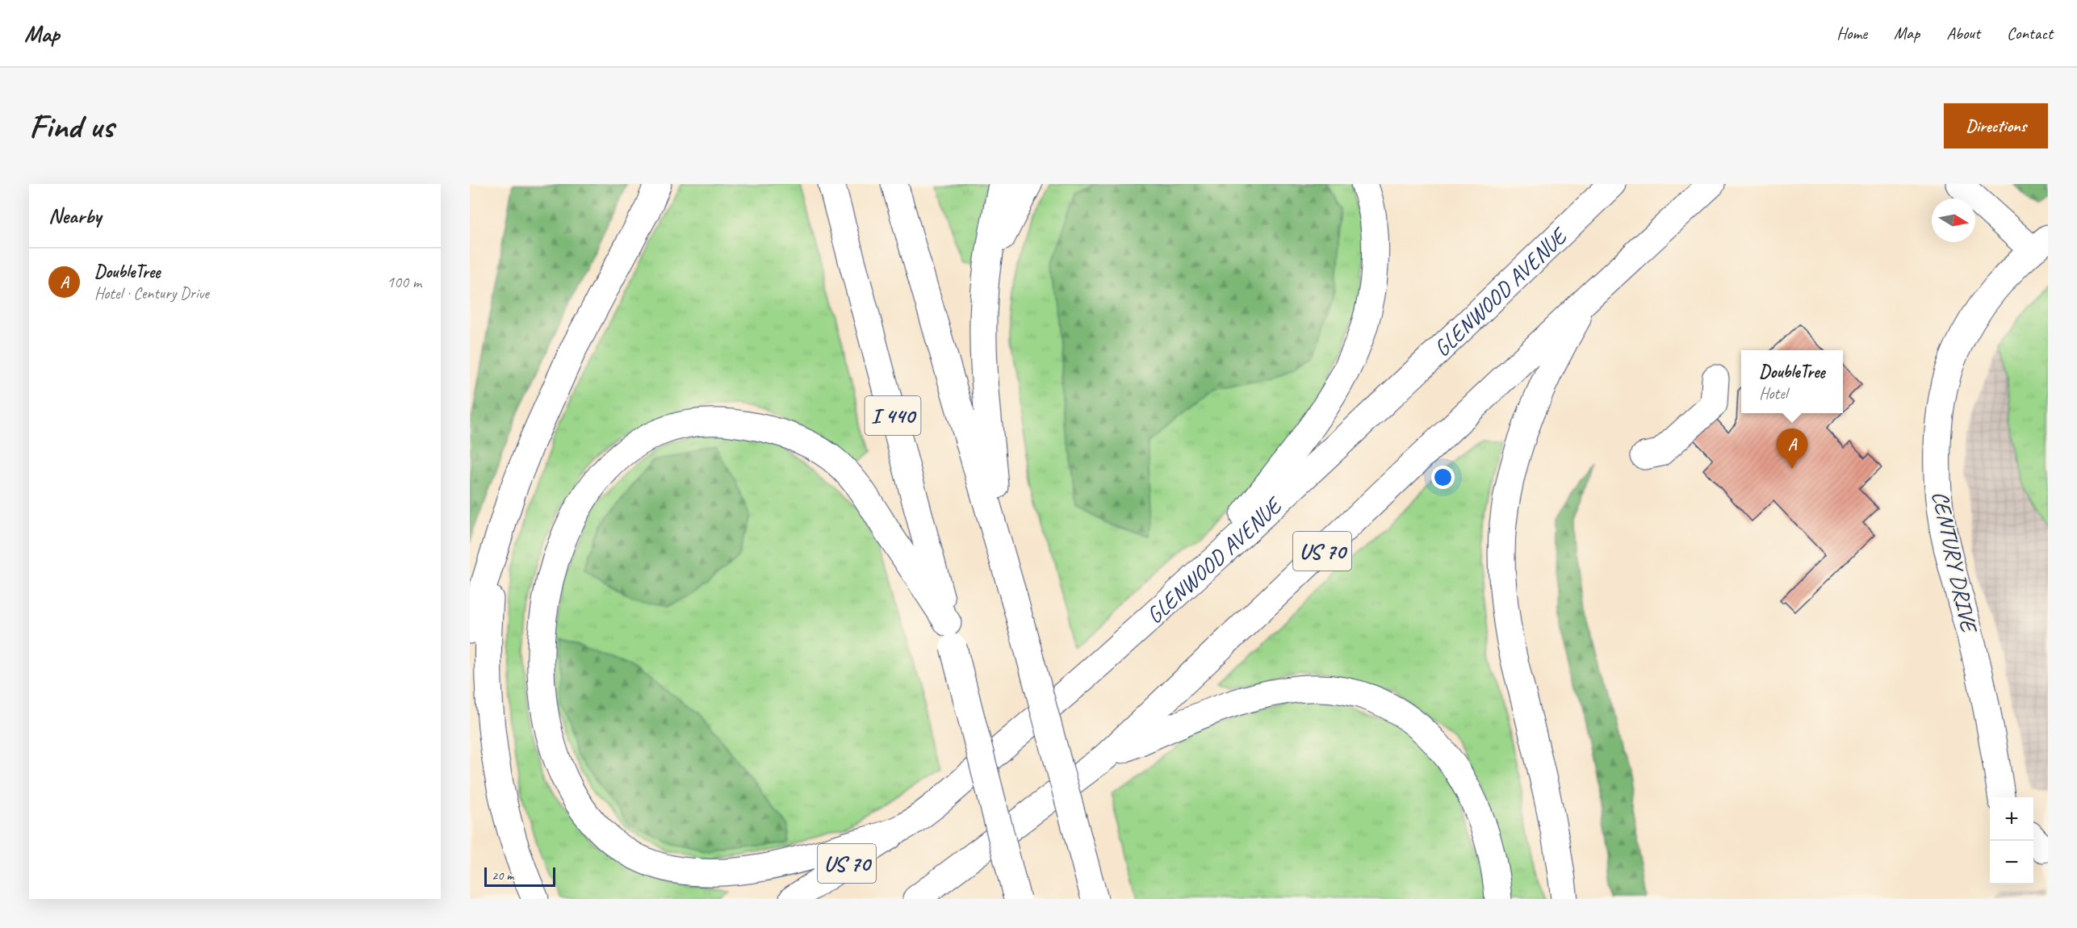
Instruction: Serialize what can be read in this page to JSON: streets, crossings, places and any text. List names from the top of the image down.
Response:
{
  "streets": {
    "main road": [
      "GLENWOOD AVENUE",
      "I 440",
      "US 70",
      "CENTURY DRIVE"
    ]
  },
  "scale_bar": "20 m",
  "north": "right",
  "page": {
    "header": "Map",
    "nav": [
      "Home",
      "Map",
      "About",
      "Contact"
    ],
    "buttons": "Directions",
    "title": "Find us",
    "heading": "Nearby",
    "list": [
      {
        "mark": "A",
        "name": "DoubleTree",
        "note": "Hotel · Century Drive",
        "value": "100 m"
      }
    ],
    "popup": ["DoubleTree", "Hotel"],
    "pins": "A",
    "map_buttons": ["+", "−"],
    "scale": "20 m"
  }
}
